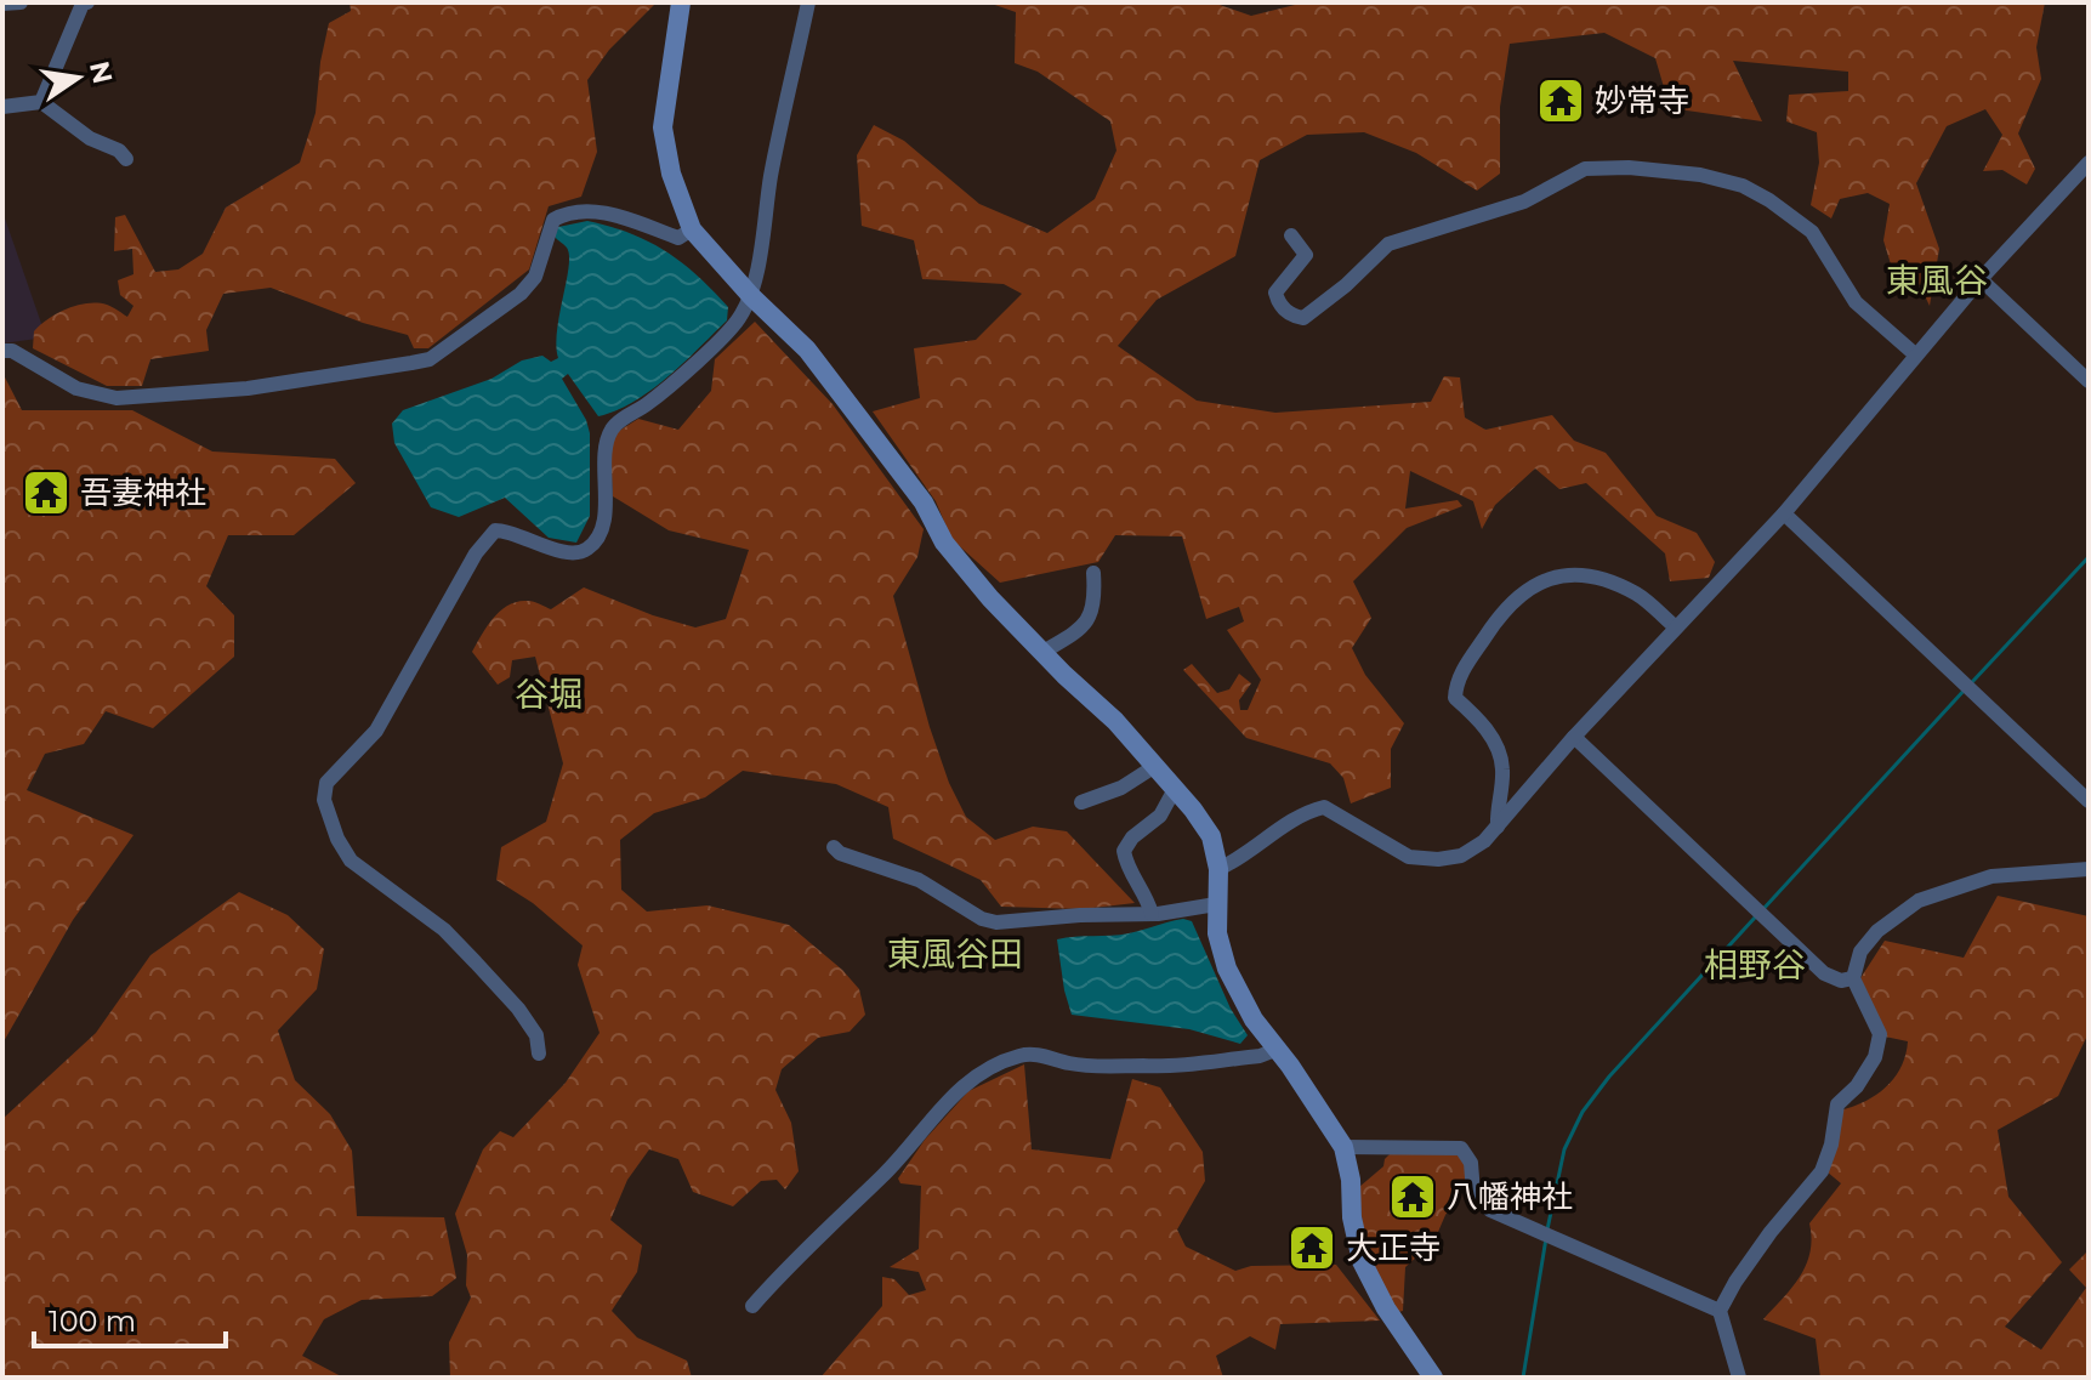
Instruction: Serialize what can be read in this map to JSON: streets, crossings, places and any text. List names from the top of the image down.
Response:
{
  "districts": [
    "東風谷",
    "谷堀",
    "東風谷田",
    "相野谷"
  ],
  "places": {
    "temple": [
      "妙常寺",
      "吾妻神社",
      "八幡神社",
      "大正寺"
    ]
  },
  "scale_bar": "100 m",
  "north": "right"
}
